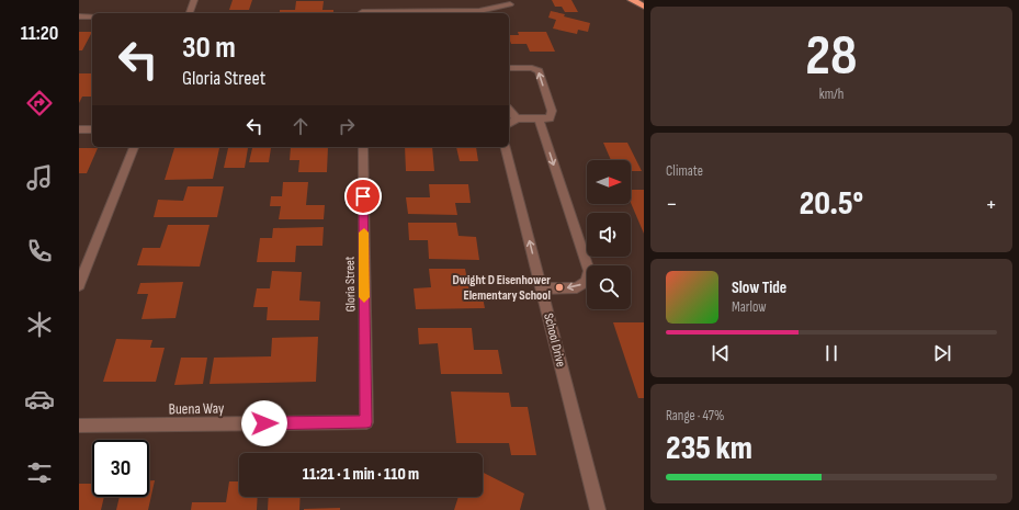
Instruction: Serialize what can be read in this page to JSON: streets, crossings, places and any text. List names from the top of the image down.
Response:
{
  "streets": {
    "street": ["Gloria Street", "School Drive", "Buena Way"]
  },
  "crossings": [
    ["Gloria Street", "Buena Way"]
  ],
  "one_way": ["School Drive"],
  "places": ["Dwight D Eisenhower Elementary School"],
  "north": "right",
  "page": {
    "tabs": "11:20",
    "tile": [
      ["28", "km/h"],
      "Climate",
      ["Range · 47%", "235 km"]
    ],
    "turn": ["30 m", "Gloria Street"],
    "heat": ["−", "20.5°", "+"],
    "song": ["Slow Tide", "Marlow"],
    "limit": "30",
    "trip": "11:21 · 1 min · 110 m"
  }
}
